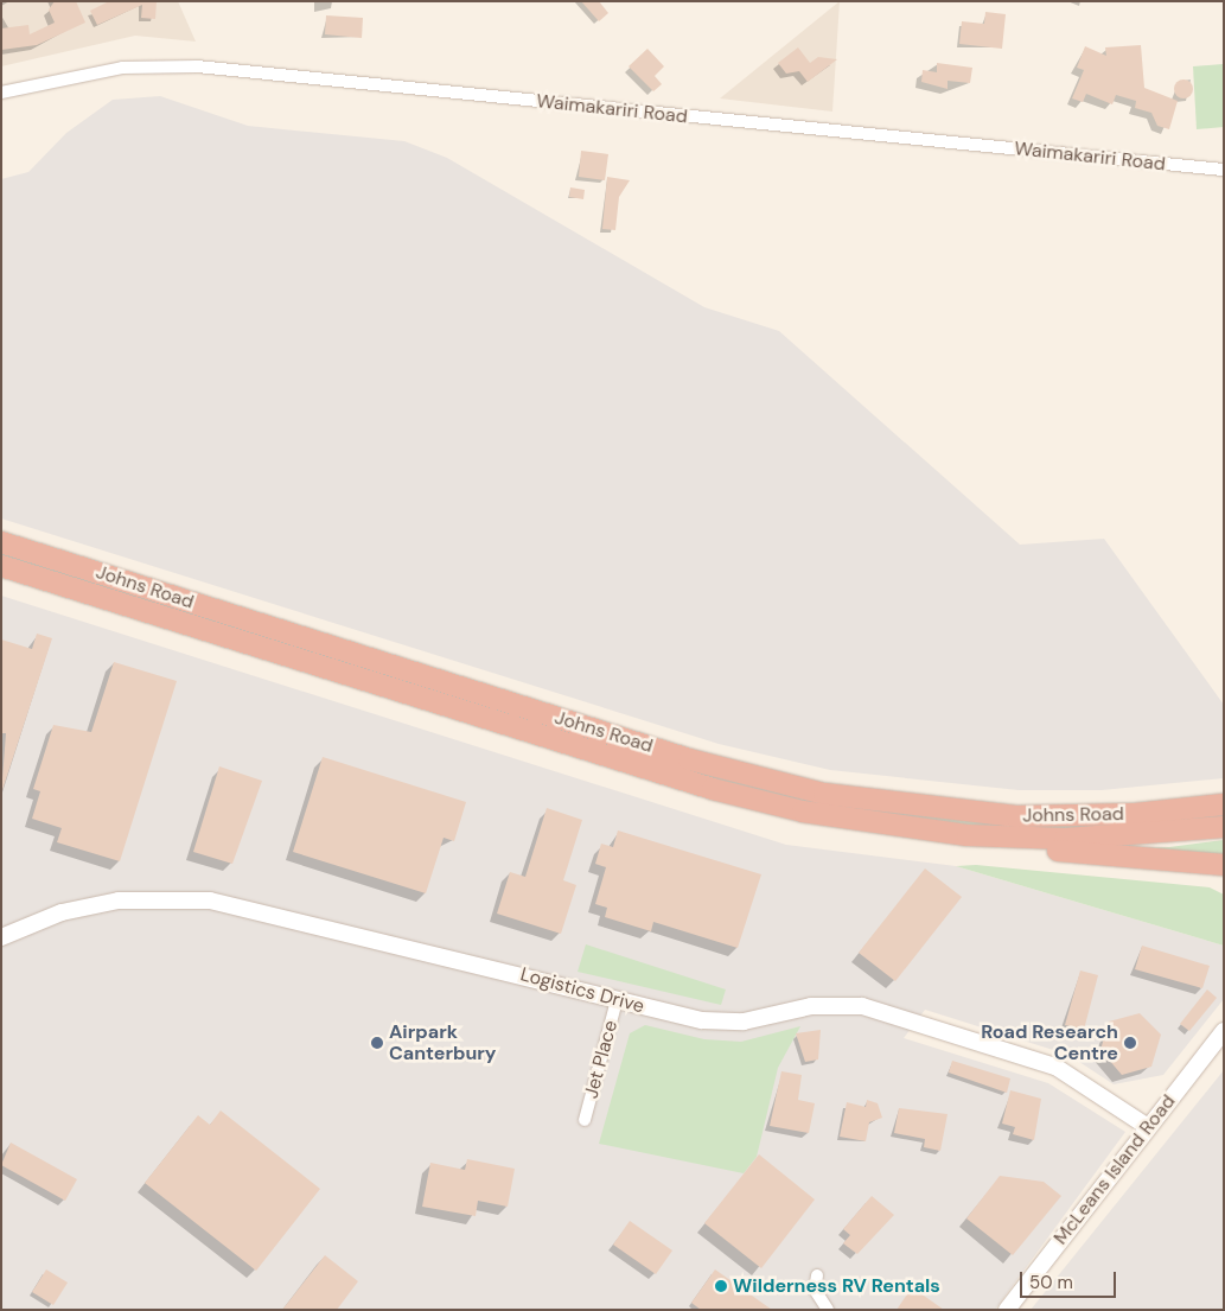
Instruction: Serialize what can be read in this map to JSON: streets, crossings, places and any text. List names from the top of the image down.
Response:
{
  "streets": {
    "highway": ["Johns Road"],
    "street": [
      "Waimakariri Road",
      "Logistics Drive",
      "Jet Place",
      "McLeans Island Road"
    ]
  },
  "crossings": [
    ["Logistics Drive", "Jet Place"],
    ["Logistics Drive", "McLeans Island Road"]
  ],
  "places": ["Airpark Canterbury", "Road Research Centre", "Wilderness RV Rentals"],
  "scale_bar": "50 m"
}
